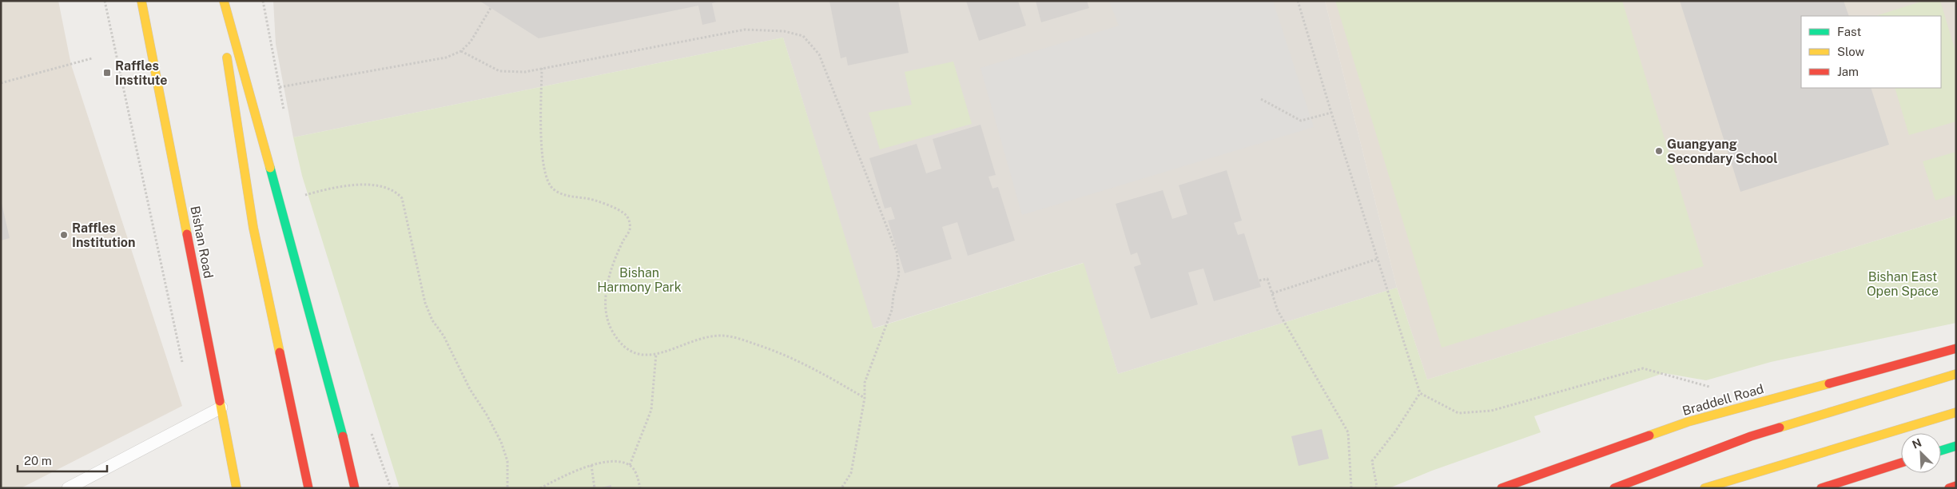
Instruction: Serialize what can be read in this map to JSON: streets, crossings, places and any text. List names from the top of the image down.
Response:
{
  "streets": {
    "main road": ["Bishan Road", "Braddell Road"]
  },
  "parks": ["Bishan Harmony Park", "Bishan East Open Space"],
  "places": {
    "transit": ["Raffles Institute"],
    "other": ["Guangyang Secondary School", "Raffles Institution"]
  },
  "legend": ["Fast", "Slow", "Jam"],
  "scale_bar": "20 m",
  "north": "top left"
}
